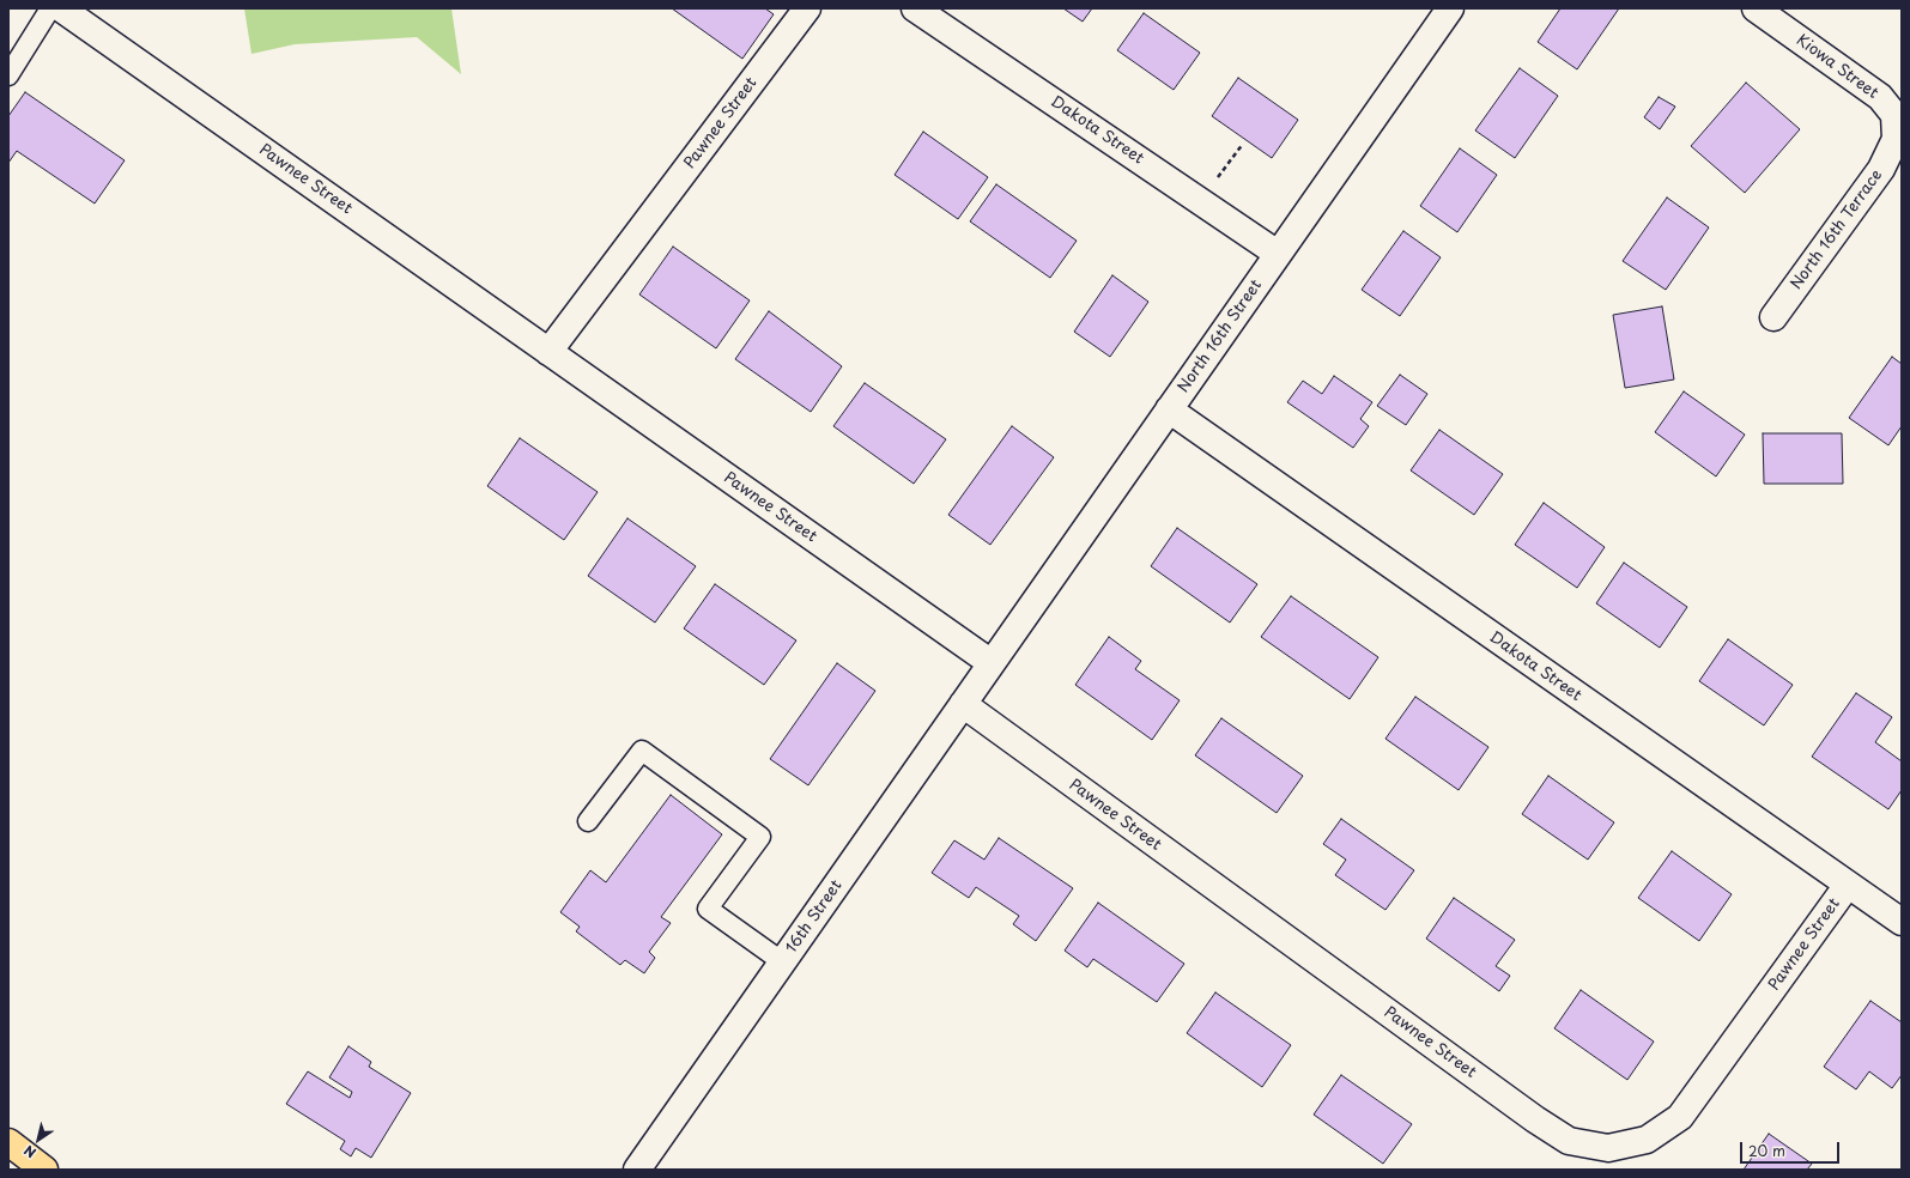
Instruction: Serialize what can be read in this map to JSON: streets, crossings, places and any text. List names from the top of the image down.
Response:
{
  "streets": {
    "street": [
      "Kiowa Street",
      "Pawnee Street",
      "Dakota Street",
      "North 16th Terrace",
      "North 16th Street",
      "16th Street"
    ]
  },
  "crossings": [
    ["Kiowa Street", "North 16th Terrace"],
    ["Pawnee Street", "Dakota Street"],
    ["Pawnee Street", "North 16th Street"],
    ["Pawnee Street", "16th Street"],
    ["Dakota Street", "North 16th Street"],
    ["North 16th Street", "16th Street"]
  ],
  "scale_bar": "20 m",
  "north": "bottom left"
}
